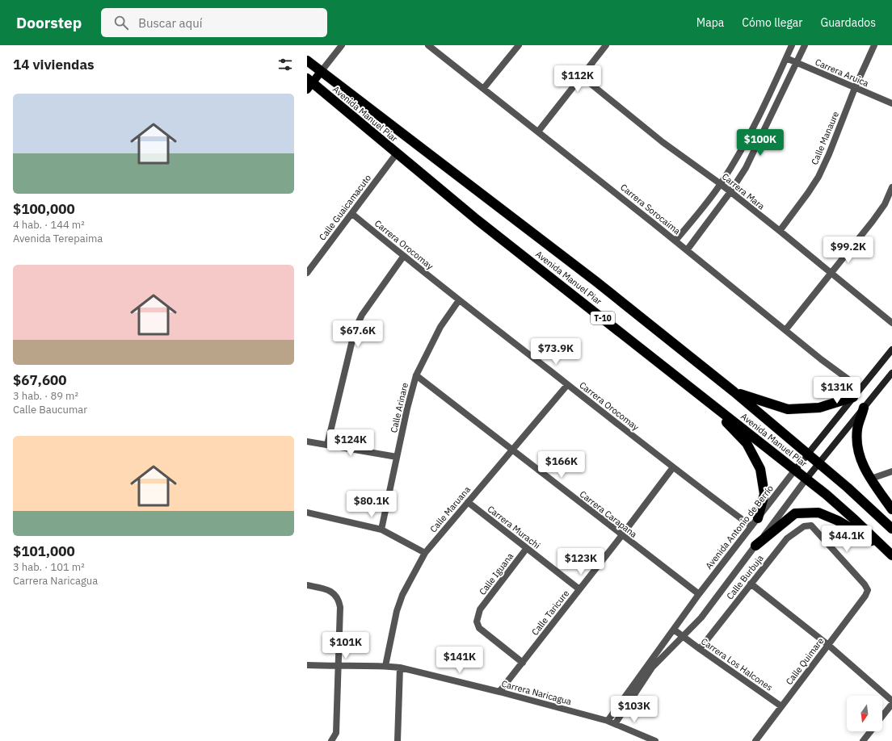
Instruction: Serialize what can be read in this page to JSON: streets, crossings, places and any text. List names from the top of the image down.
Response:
{
  "streets": {
    "highway": ["Avenida Manuel Piar", "T-10"],
    "street": [
      "Carrera Aruica",
      "Calle Manaure",
      "Carrera Mara",
      "Calle Guaicamacuto",
      "Carrera Sorocaima",
      "Carrera Orocomay",
      "Calle Arinare",
      "Calle Maruana",
      "Carrera Carapana",
      "Carrera Murachi",
      "Avenida Antonio de Berrío",
      "Calle Iguana",
      "Calle Burbuja",
      "Calle Taricure",
      "Calle Quimare",
      "Carrera Los Halcones",
      "Carrera Naricagua"
    ]
  },
  "crossings": [
    ["Carrera Aruica", "Calle Manaure"],
    ["Avenida Manuel Piar", "Calle Guaicamacuto"],
    ["Avenida Manuel Piar", "Avenida Antonio de Berrío"],
    ["Calle Manaure", "Carrera Mara"],
    ["Calle Guaicamacuto", "Carrera Orocomay"],
    ["Carrera Sorocaima", "Avenida Antonio de Berrío"],
    ["Carrera Orocomay", "Calle Arinare"],
    ["Carrera Orocomay", "Calle Maruana"],
    ["Carrera Orocomay", "Avenida Antonio de Berrío"],
    ["Carrera Orocomay", "Calle Taricure"],
    ["Calle Arinare", "Carrera Carapana"],
    ["Calle Maruana", "Carrera Carapana"],
    ["Calle Maruana", "Carrera Murachi"],
    ["Calle Maruana", "Carrera Naricagua"],
    ["Carrera Carapana", "Avenida Antonio de Berrío"],
    ["Carrera Carapana", "Calle Taricure"],
    ["Carrera Murachi", "Calle Iguana"],
    ["Carrera Murachi", "Calle Taricure"],
    ["Avenida Antonio de Berrío", "Carrera Los Halcones"],
    ["Avenida Antonio de Berrío", "Carrera Naricagua"],
    ["Calle Iguana", "Calle Taricure"],
    ["Calle Burbuja", "Calle Quimare"],
    ["Calle Burbuja", "Carrera Los Halcones"],
    ["Calle Taricure", "Carrera Naricagua"],
    ["Calle Quimare", "Carrera Los Halcones"]
  ],
  "north": "bottom",
  "page": {
    "header": "Doorstep",
    "search": "Buscar aquí",
    "nav": ["Mapa", "Cómo llegar", "Guardados"],
    "heading": "14 viviendas",
    "price": [
      "$112K",
      "$100K",
      "$99.2K",
      "$67.6K",
      "$73.9K",
      "$131K",
      "$124K",
      "$166K",
      "$80.1K",
      "$44.1K",
      "$123K",
      "$101K",
      "$141K",
      "$103K"
    ],
    "list": [
      {
        "name": "$100,000",
        "note": "4 hab. · 144 m² · Avenida Terepaima"
      },
      {
        "name": "$67,600",
        "note": "3 hab. · 89 m² · Calle Baucumar"
      },
      {
        "name": "$101,000",
        "note": "3 hab. · 101 m² · Carrera Naricagua"
      }
    ]
  }
}
